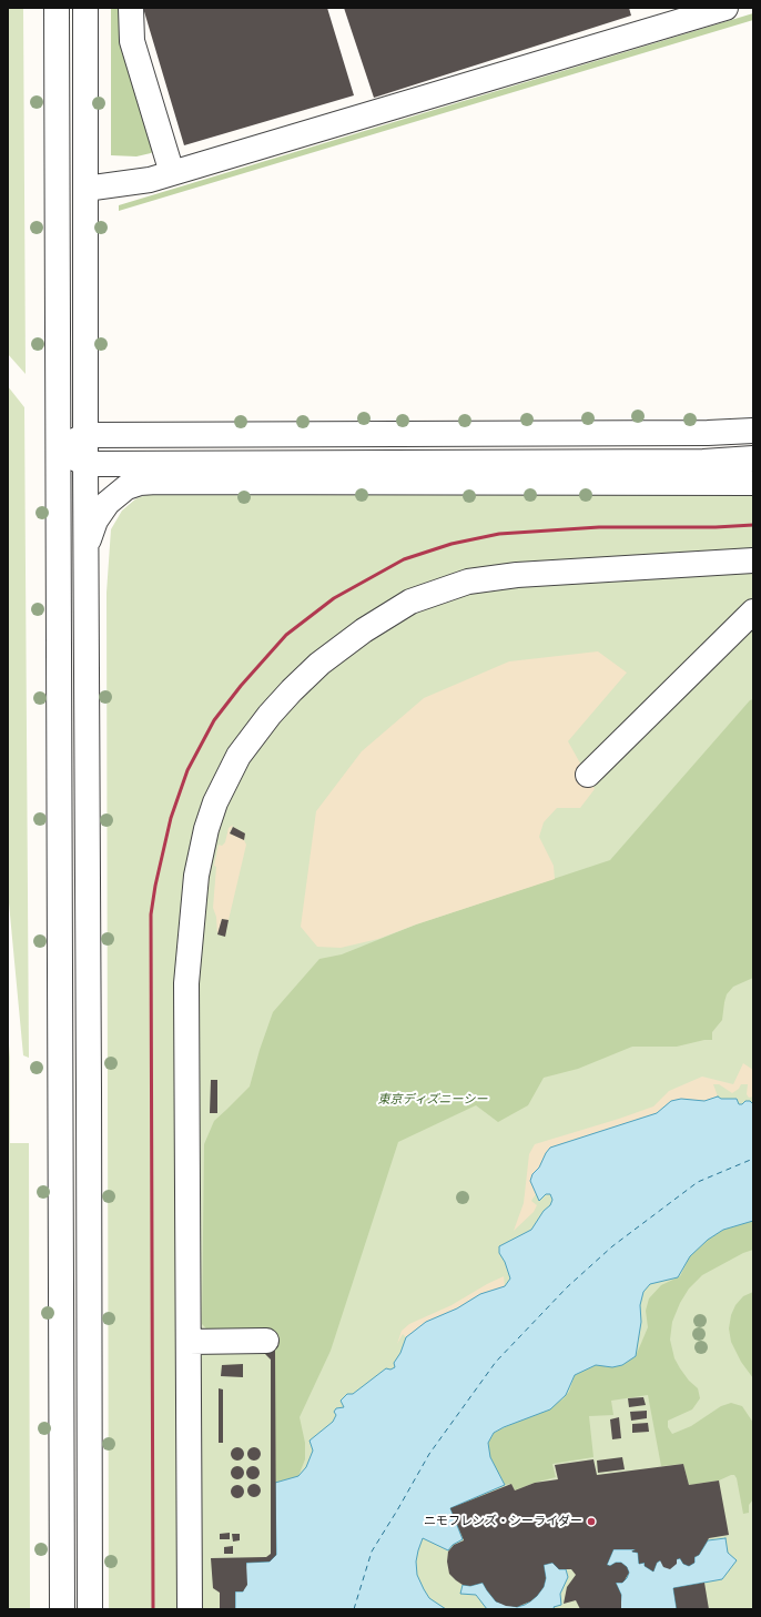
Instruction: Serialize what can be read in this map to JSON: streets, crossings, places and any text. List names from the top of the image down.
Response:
{
  "parks": ["東京ディズニーシー"],
  "places": ["ニモフレンズ・シーライダー"]
}
